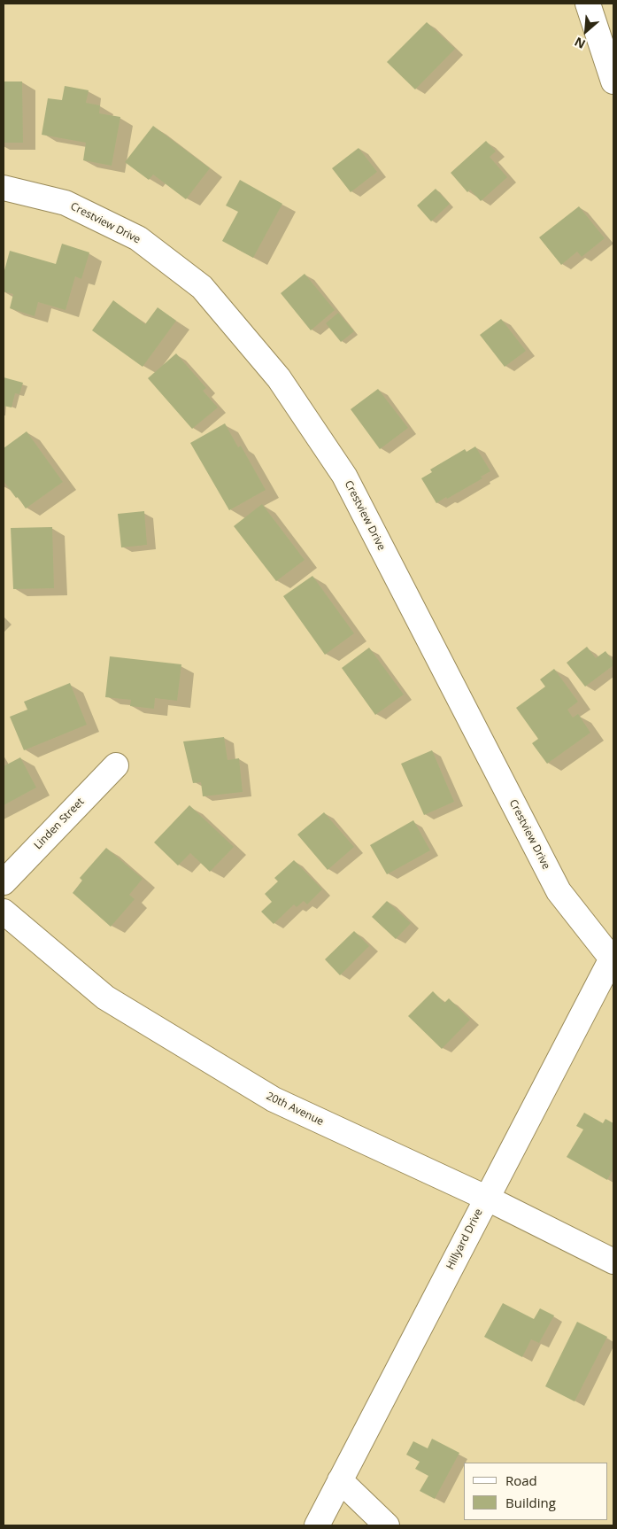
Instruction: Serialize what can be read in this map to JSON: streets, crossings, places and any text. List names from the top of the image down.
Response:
{
  "streets": {
    "street": [
      "Crestview Drive",
      "Linden Street",
      "20th Avenue",
      "Hillyard Drive"
    ]
  },
  "crossings": [
    ["Crestview Drive", "Hillyard Drive"],
    ["20th Avenue", "Hillyard Drive"]
  ],
  "legend": ["Road", "Building"],
  "north": "bottom left"
}
